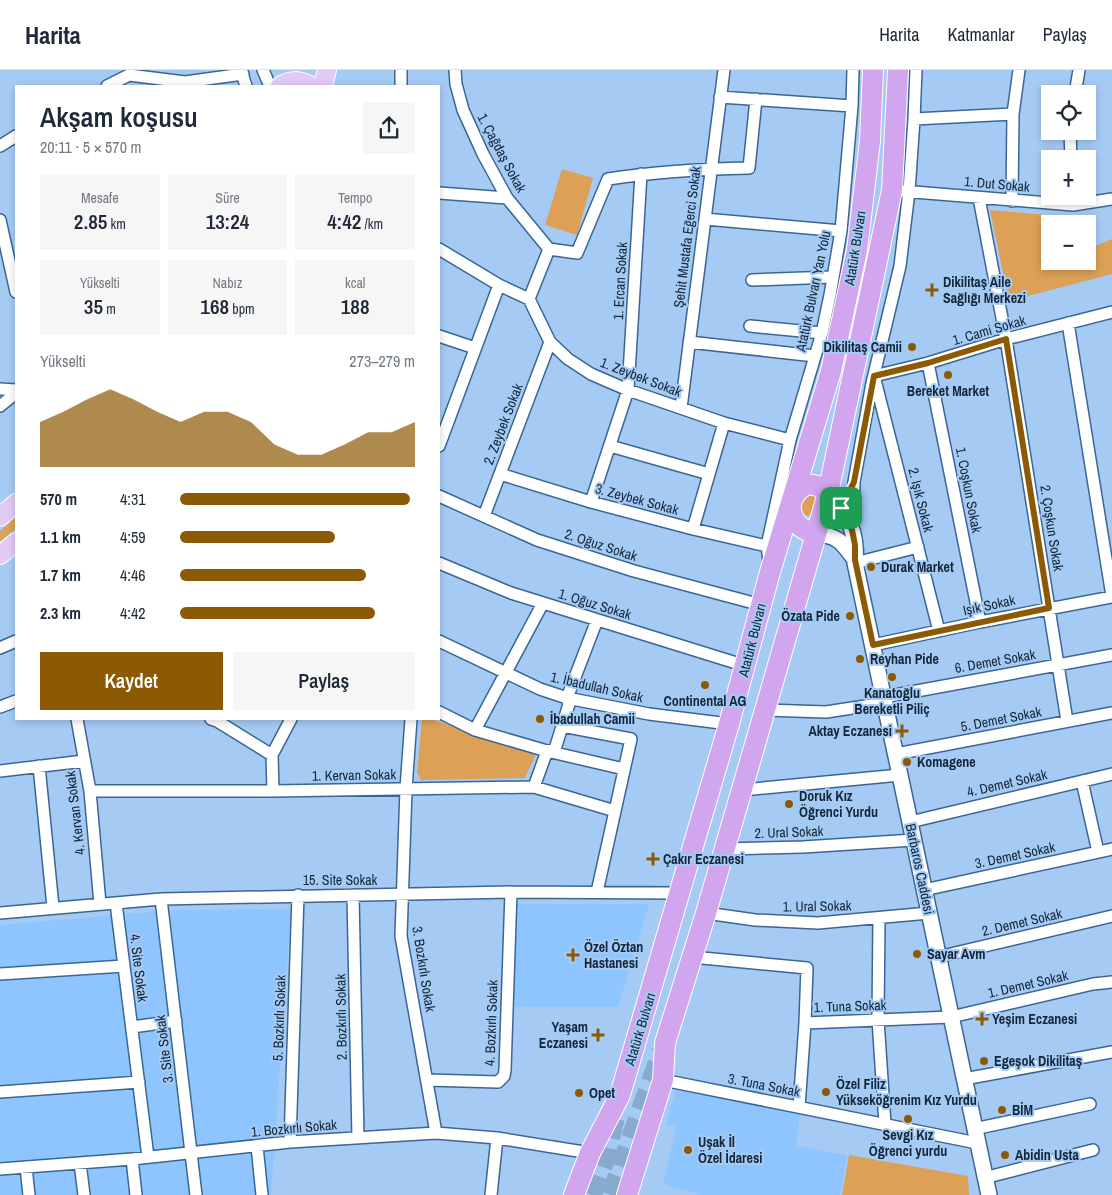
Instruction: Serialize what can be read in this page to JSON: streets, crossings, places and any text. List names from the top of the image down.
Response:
{
  "streets": {
    "highway": ["Atatürk Bulvarı"],
    "main road": ["Barbaros Caddesi"],
    "street": [
      "1. Çağdaş Sokak",
      "1. Dut Sokak",
      "Şehit Mustafa Eğerci Sokak",
      "1. Ercan Sokak",
      "Atatürk Bulvarı Yan Yolu",
      "1. Cami Sokak",
      "1. Zeybek Sokak",
      "2. Zeybek Sokak",
      "1. Coşkun Sokak",
      "3. Zeybek Sokak",
      "2. Işık Sokak",
      "2. Çoşkun Sokak",
      "2. Oğuz Sokak",
      "1. Oğuz Sokak",
      "Işık Sokak",
      "6. Demet Sokak",
      "1. İbadullah Sokak",
      "5. Demet Sokak",
      "1. Kervan Sokak",
      "4. Demet Sokak",
      "4. Kervan Sokak",
      "2. Ural Sokak",
      "3. Demet Sokak",
      "15. Site Sokak",
      "1. Ural Sokak",
      "2. Demet Sokak",
      "4. Site Sokak",
      "3. Bozkırlı Sokak",
      "1. Demet Sokak",
      "1. Tuna Sokak",
      "2. Bozkırlı Sokak",
      "5. Bozkırlı Sokak",
      "4. Bozkırlı Sokak",
      "3. Site Sokak",
      "3. Tuna Sokak",
      "1. Bozkırlı Sokak"
    ]
  },
  "crossings": [
    ["1. Dut Sokak", "Atatürk Bulvarı"],
    ["1. Dut Sokak", "2. Çoşkun Sokak"],
    ["Şehit Mustafa Eğerci Sokak", "1. Zeybek Sokak"],
    ["Atatürk Bulvarı", "Atatürk Bulvarı Yan Yolu"],
    ["Atatürk Bulvarı", "2. Oğuz Sokak"],
    ["Atatürk Bulvarı", "1. Oğuz Sokak"],
    ["Atatürk Bulvarı", "6. Demet Sokak"],
    ["Atatürk Bulvarı", "1. İbadullah Sokak"],
    ["Atatürk Bulvarı", "2. Ural Sokak"],
    ["Atatürk Bulvarı", "Barbaros Caddesi"],
    ["Atatürk Bulvarı", "15. Site Sokak"],
    ["Atatürk Bulvarı", "1. Ural Sokak"],
    ["Atatürk Bulvarı", "3. Tuna Sokak"],
    ["Atatürk Bulvarı", "1. Bozkırlı Sokak"],
    ["1. Ercan Sokak", "1. Zeybek Sokak"],
    ["1. Ercan Sokak", "3. Zeybek Sokak"],
    ["Atatürk Bulvarı Yan Yolu", "1. Zeybek Sokak"],
    ["Atatürk Bulvarı Yan Yolu", "3. Zeybek Sokak"],
    ["1. Cami Sokak", "1. Coşkun Sokak"],
    ["1. Cami Sokak", "2. Işık Sokak"],
    ["1. Cami Sokak", "2. Çoşkun Sokak"],
    ["1. Zeybek Sokak", "2. Zeybek Sokak"],
    ["2. Zeybek Sokak", "3. Zeybek Sokak"],
    ["2. Zeybek Sokak", "2. Oğuz Sokak"],
    ["1. Coşkun Sokak", "Işık Sokak"],
    ["2. Işık Sokak", "Işık Sokak"],
    ["2. Çoşkun Sokak", "Işık Sokak"],
    ["2. Çoşkun Sokak", "6. Demet Sokak"],
    ["2. Çoşkun Sokak", "5. Demet Sokak"],
    ["Işık Sokak", "Barbaros Caddesi"],
    ["6. Demet Sokak", "Barbaros Caddesi"],
    ["5. Demet Sokak", "Barbaros Caddesi"],
    ["1. Kervan Sokak", "4. Kervan Sokak"],
    ["1. Kervan Sokak", "3. Bozkırlı Sokak"],
    ["4. Demet Sokak", "Barbaros Caddesi"],
    ["4. Kervan Sokak", "15. Site Sokak"],
    ["2. Ural Sokak", "Barbaros Caddesi"],
    ["3. Demet Sokak", "Barbaros Caddesi"],
    ["Barbaros Caddesi", "1. Ural Sokak"],
    ["Barbaros Caddesi", "2. Demet Sokak"],
    ["Barbaros Caddesi", "1. Demet Sokak"],
    ["Barbaros Caddesi", "1. Tuna Sokak"],
    ["Barbaros Caddesi", "3. Tuna Sokak"],
    ["15. Site Sokak", "4. Site Sokak"],
    ["15. Site Sokak", "3. Bozkırlı Sokak"],
    ["15. Site Sokak", "2. Bozkırlı Sokak"],
    ["15. Site Sokak", "5. Bozkırlı Sokak"],
    ["15. Site Sokak", "4. Bozkırlı Sokak"],
    ["15. Site Sokak", "3. Site Sokak"],
    ["4. Site Sokak", "1. Bozkırlı Sokak"],
    ["3. Bozkırlı Sokak", "4. Bozkırlı Sokak"],
    ["3. Bozkırlı Sokak", "1. Bozkırlı Sokak"],
    ["1. Demet Sokak", "1. Tuna Sokak"],
    ["1. Tuna Sokak", "3. Tuna Sokak"],
    ["2. Bozkırlı Sokak", "1. Bozkırlı Sokak"],
    ["5. Bozkırlı Sokak", "1. Bozkırlı Sokak"],
    ["3. Site Sokak", "1. Bozkırlı Sokak"]
  ],
  "places": {
    "health": [
      "Dikilitaş Aile Sağlığı Merkezi",
      "Aktay Eczanesi",
      "Çakır Eczanesi",
      "Özel Öztan Hastanesi",
      "Yeşim Eczanesi",
      "Yaşam Eczanesi"
    ],
    "other": [
      "Dikilitaş Camii",
      "Bereket Market",
      "Durak Market",
      "Özata Pide",
      "Reyhan Pide",
      "Kanatoğlu Bereketli Piliç",
      "Continental AG",
      "İbadullah Camii",
      "Komagene",
      "Doruk Kız Öğrenci Yurdu",
      "Sayar Avm",
      "Egeşok Dikilitaş",
      "Özel Filiz Yükseköğrenim Kız Yurdu",
      "Opet",
      "BİM",
      "Sevgi Kız Öğrenci yurdu",
      "Uşak İl Özel İdaresi",
      "Abidin Usta"
    ]
  },
  "page": {
    "header": "Harita",
    "nav": ["Harita", "Katmanlar", "Paylaş"],
    "map_buttons": ["+", "−"],
    "heading": ["Akşam koşusu", "20:11 · 5 × 570 m"],
    "stats": [
      ["Mesafe", "2.85 km"],
      ["Süre", "13:24"],
      ["Tempo", "4:42 /km"],
      ["Yükselti", "35 m"],
      ["Nabız", "168 bpm"],
      ["kcal", "188"]
    ],
    "chart": ["Yükselti", "273–279 m"],
    "list": [
      {
        "name": "570 m",
        "note": "4:31"
      },
      {
        "name": "1.1 km",
        "note": "4:59"
      },
      {
        "name": "1.7 km",
        "note": "4:46"
      },
      {
        "name": "2.3 km",
        "note": "4:42"
      }
    ],
    "buttons": ["Kaydet", "Paylaş"]
  }
}
